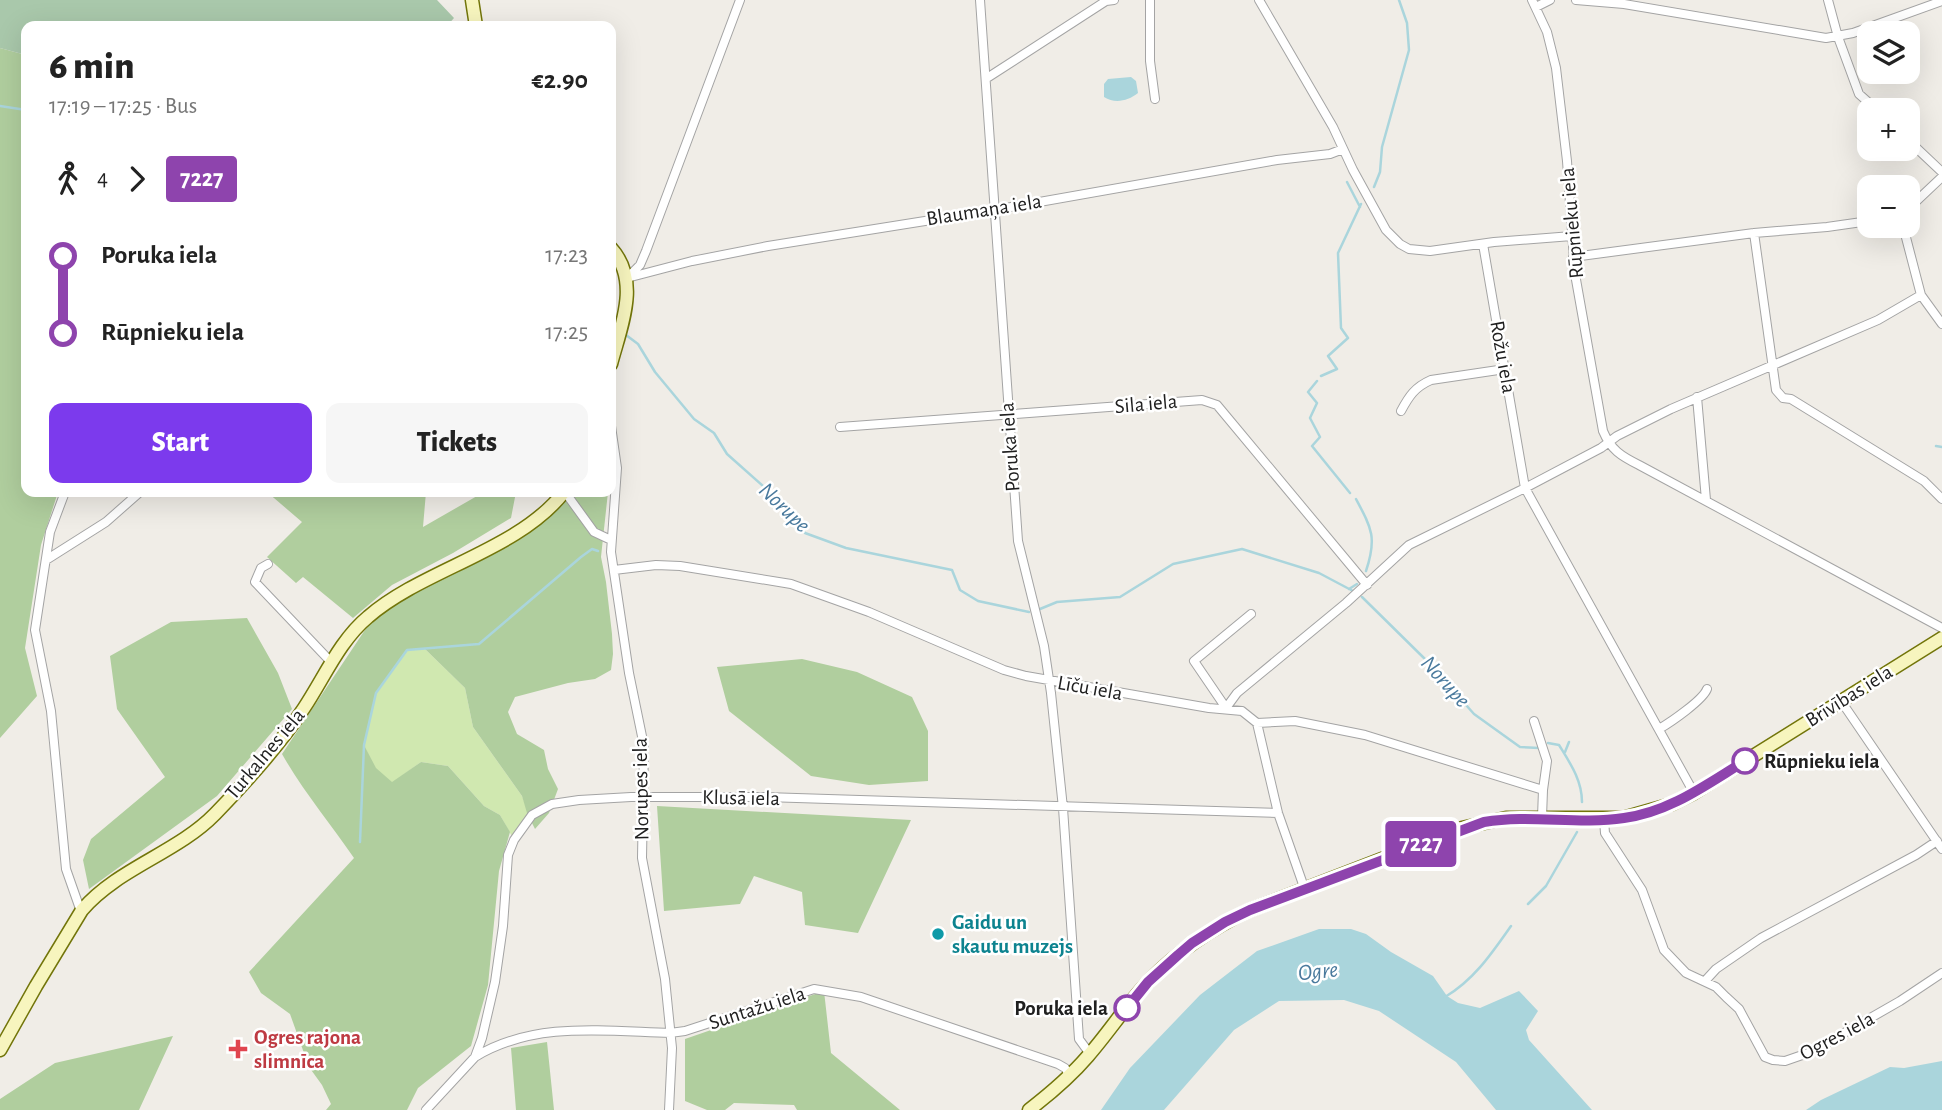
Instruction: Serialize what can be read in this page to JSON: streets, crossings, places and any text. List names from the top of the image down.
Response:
{
  "streets": {
    "main road": ["Brīvības iela", "Turkalnes iela"],
    "street": [
      "Blaumaņa iela",
      "Rūpnieku iela",
      "Rožu iela",
      "Sila iela",
      "Poruka iela",
      "Līču iela",
      "Norupes iela",
      "Klusā iela",
      "Suntažu iela",
      "Ogres iela"
    ]
  },
  "crossings": [
    ["Blaumaņa iela", "Poruka iela"],
    ["Rožu iela", "Brīvības iela"],
    ["Sila iela", "Poruka iela"],
    ["Poruka iela", "Līču iela"],
    ["Poruka iela", "Brīvības iela"],
    ["Poruka iela", "Klusā iela"],
    ["Līču iela", "Norupes iela"],
    ["Brīvības iela", "Suntažu iela"],
    ["Brīvības iela", "Ogres iela"],
    ["Norupes iela", "Klusā iela"],
    ["Norupes iela", "Suntažu iela"],
    ["Klusā iela", "Suntažu iela"]
  ],
  "water": ["Norupe", "Ogre"],
  "places": {
    "other": ["Rūpnieku iela", "Gaidu un skautu muzejs", "Poruka iela"],
    "health": ["Ogres rajona slimnīca"]
  },
  "lines": ["bus line 7227"],
  "page": {
    "on_map": "7227",
    "map_buttons": ["+", "−"],
    "heading": ["6 min", "17:19 – 17:25 · Bus", "€2.90"],
    "legs": ["4", "7227"],
    "list": [
      {
        "name": "Poruka iela",
        "value": "17:23"
      },
      {
        "name": "Rūpnieku iela",
        "value": "17:25"
      }
    ],
    "buttons": ["Start", "Tickets"]
  }
}
